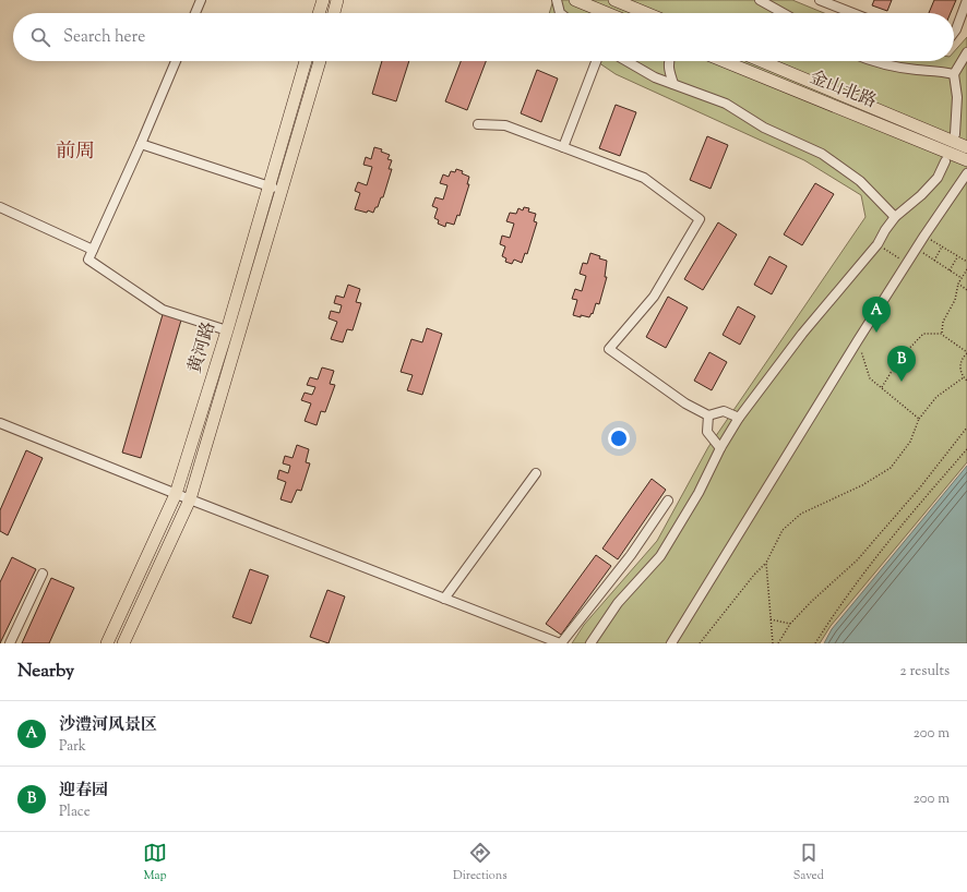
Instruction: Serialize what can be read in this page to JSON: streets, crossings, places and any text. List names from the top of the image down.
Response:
{
  "streets": {
    "main road": ["金山北路", "黄河路"]
  },
  "districts": ["前周"],
  "page": {
    "search": "Search here",
    "pins": ["A", "B"],
    "heading": ["Nearby", "2 results"],
    "list": [
      {
        "mark": "A",
        "name": "沙澧河风景区",
        "note": "Park",
        "value": "200 m"
      },
      {
        "mark": "B",
        "name": "迎春园",
        "note": "Place",
        "value": "200 m"
      }
    ],
    "nav": ["Map", "Directions", "Saved"]
  }
}
